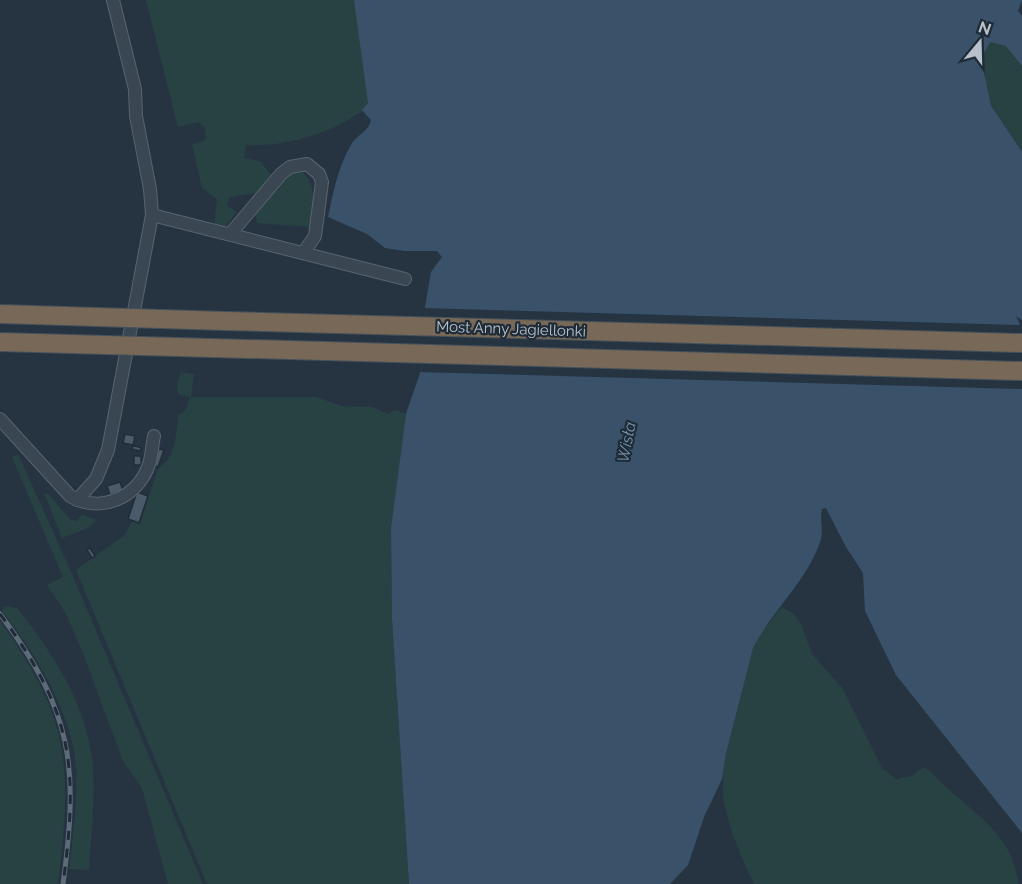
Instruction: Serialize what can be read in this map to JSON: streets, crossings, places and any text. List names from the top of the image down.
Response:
{
  "streets": {
    "highway": ["Most Anny Jagiellonki"]
  },
  "water": ["Wisła"],
  "north": "top"
}
